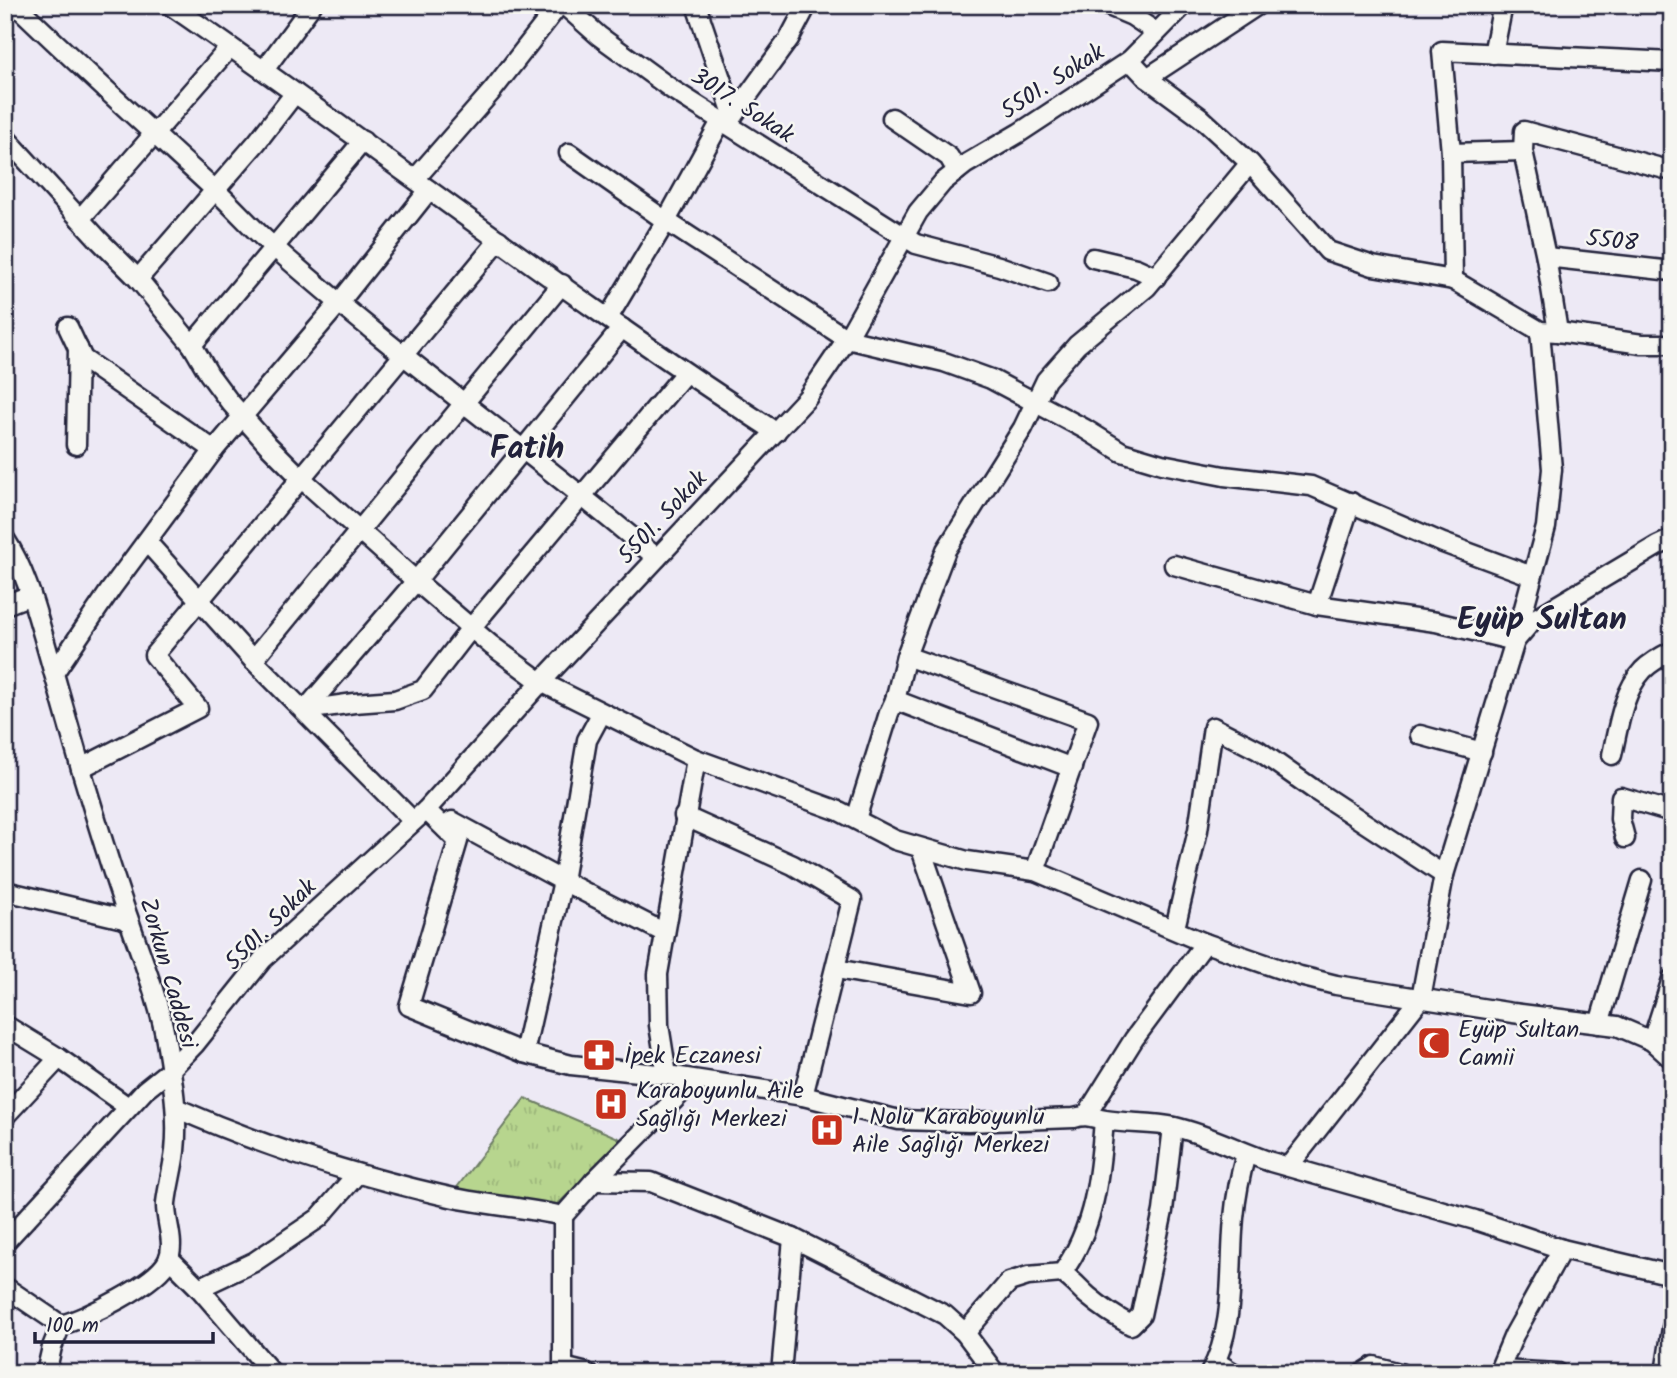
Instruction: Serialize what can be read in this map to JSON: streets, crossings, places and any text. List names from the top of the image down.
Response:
{
  "streets": {
    "street": [
      "5501. Sokak",
      "3017. Sokak",
      "5508",
      "Zorkun Caddesi"
    ]
  },
  "crossings": [
    ["5501. Sokak", "3017. Sokak"],
    ["5501. Sokak", "Zorkun Caddesi"]
  ],
  "districts": ["Fatih", "Eyüp Sultan"],
  "places": {
    "mosque": ["Eyüp Sultan Camii"],
    "pharmacy": ["İpek Eczanesi"],
    "hospital": ["Karaboyunlu Aile Sağlığı Merkezi", "1 Nolu Karaboyunlu Aile Sağlığı Merkezi"]
  },
  "scale_bar": "100 m"
}
